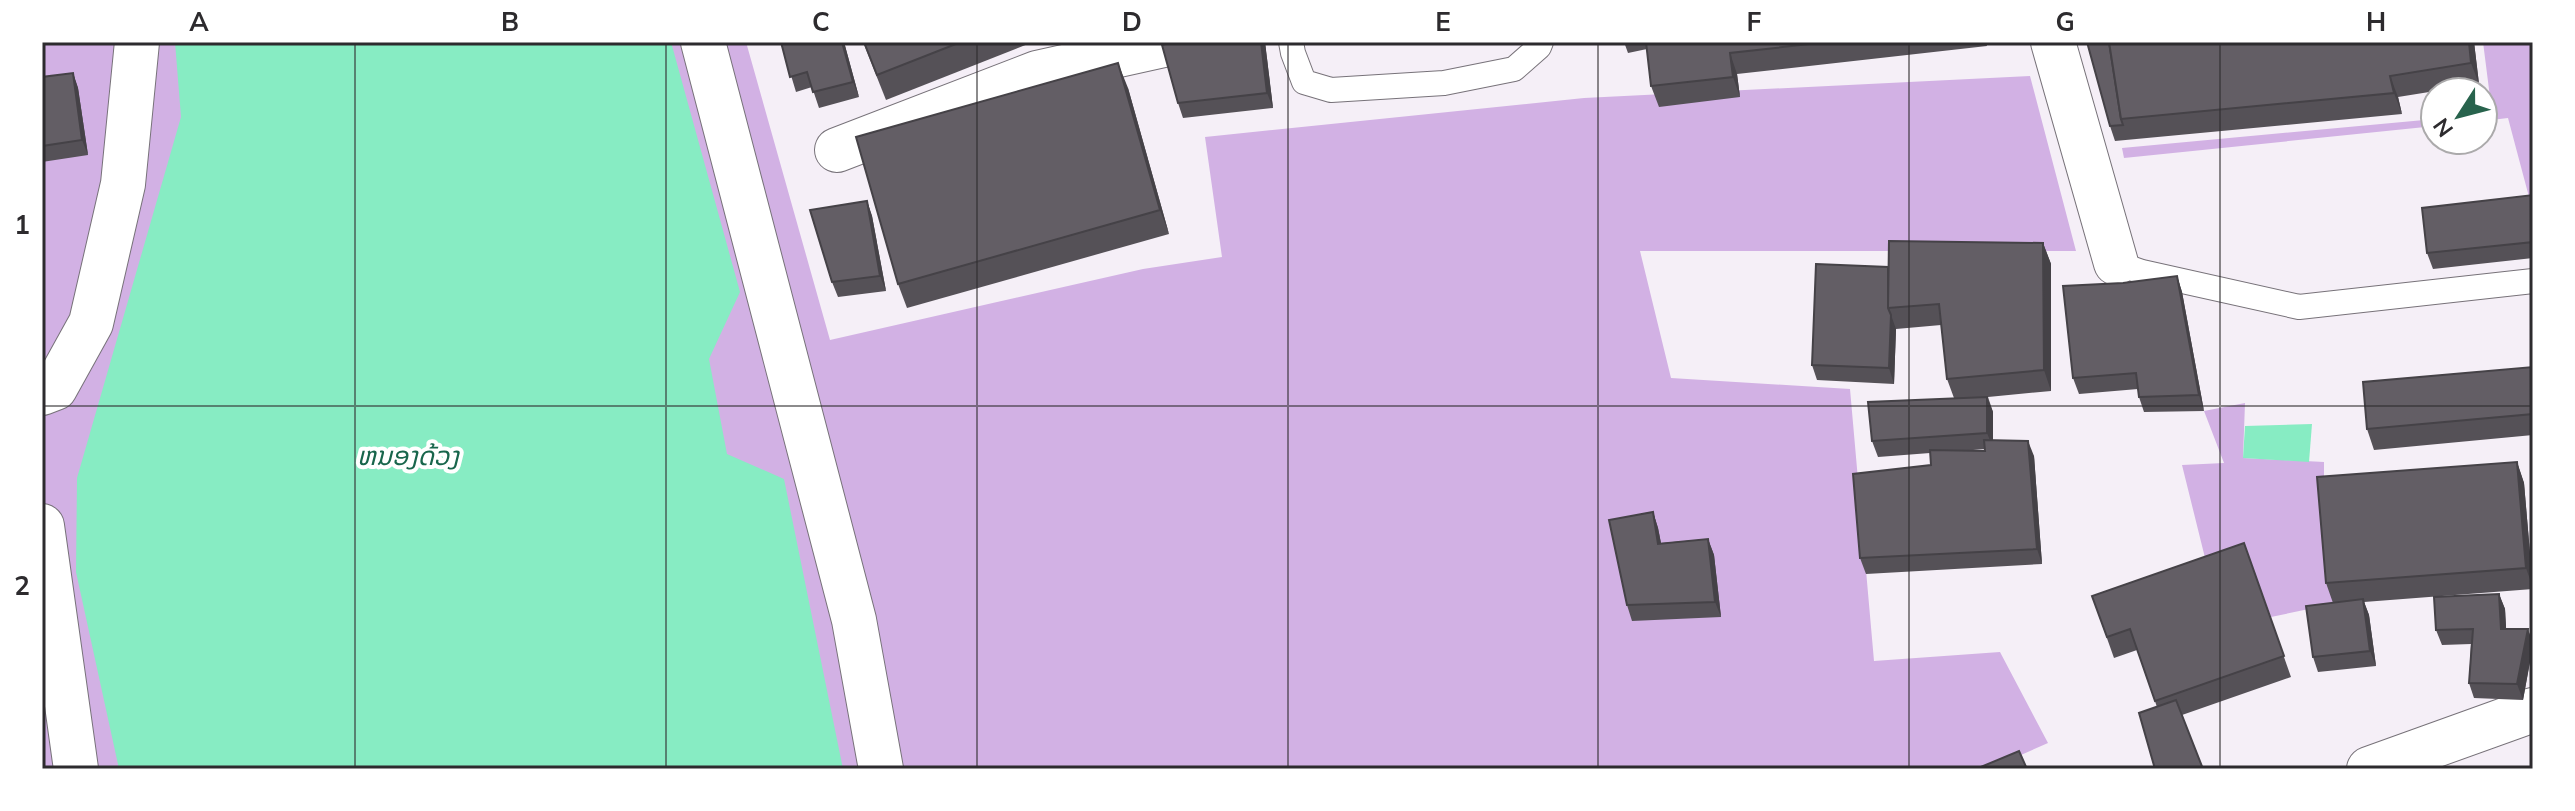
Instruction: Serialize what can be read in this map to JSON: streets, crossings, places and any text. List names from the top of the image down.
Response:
{
  "water": ["ຫນອງດ້ວງ"],
  "north": "bottom left",
  "grid": {
    "columns": [
      "A",
      "B",
      "C",
      "D",
      "E",
      "F",
      "G",
      "H"
    ],
    "rows": ["1", "2"]
  }
}
